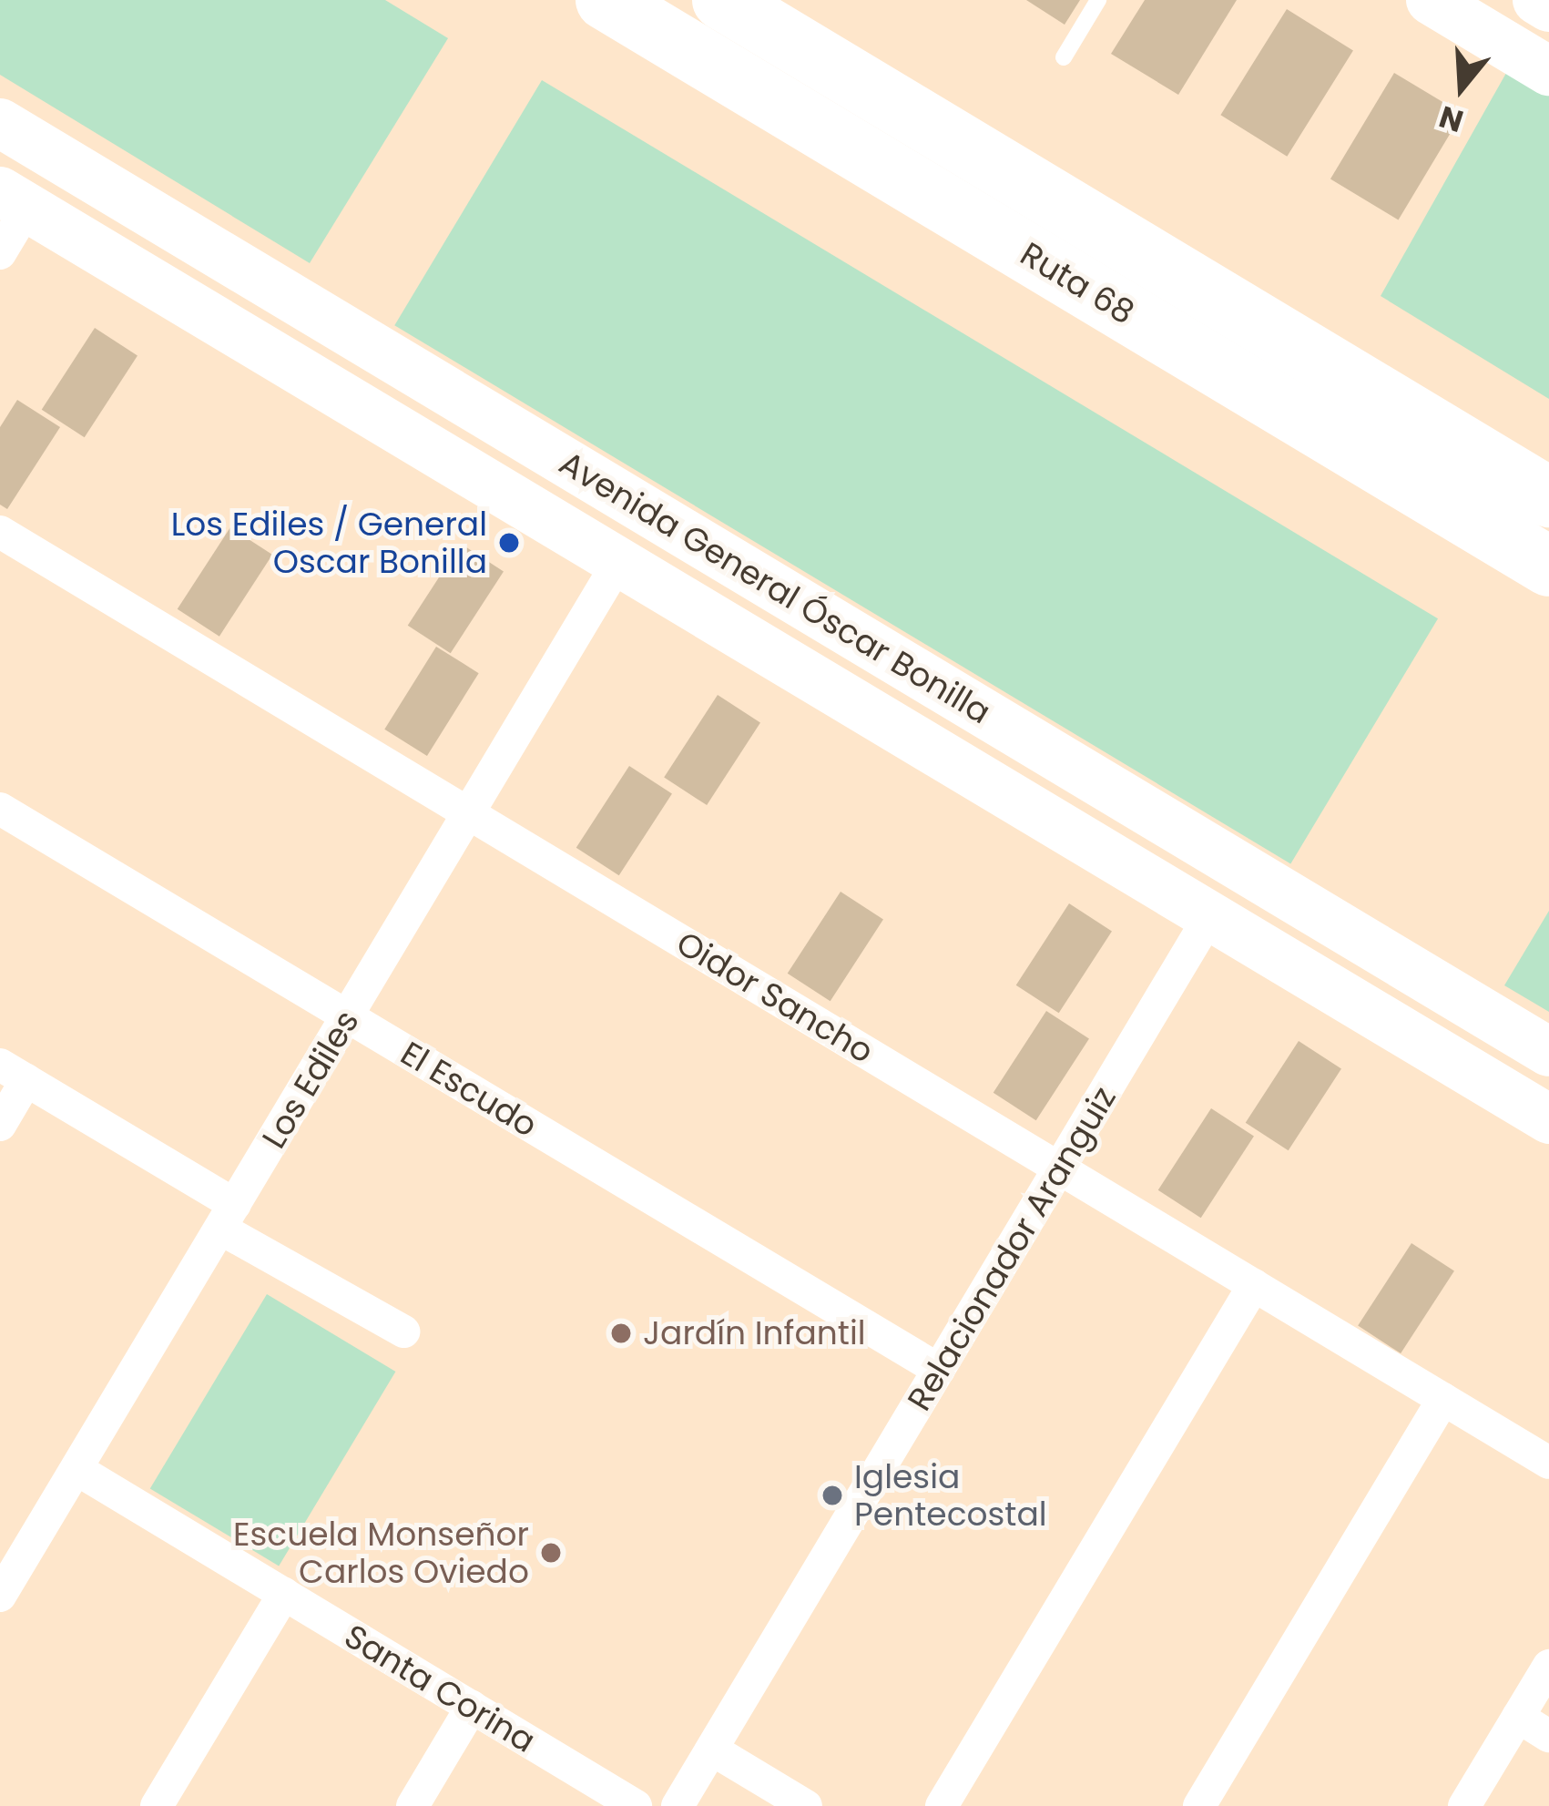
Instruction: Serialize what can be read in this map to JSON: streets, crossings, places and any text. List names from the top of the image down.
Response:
{
  "streets": {
    "highway": ["Ruta 68"],
    "main road": ["Avenida General Óscar Bonilla"],
    "street": [
      "Oidor Sancho",
      "Los Ediles",
      "El Escudo",
      "Relacionador Aranguiz",
      "Santa Corina"
    ]
  },
  "crossings": [
    ["Avenida General Óscar Bonilla", "Los Ediles"],
    ["Avenida General Óscar Bonilla", "Relacionador Aranguiz"],
    ["Oidor Sancho", "Los Ediles"],
    ["Oidor Sancho", "Relacionador Aranguiz"],
    ["Los Ediles", "El Escudo"],
    ["Los Ediles", "Santa Corina"],
    ["El Escudo", "Relacionador Aranguiz"]
  ],
  "places": [
    "Los Ediles / General Oscar Bonilla",
    "Jardín Infantil",
    "Iglesia Pentecostal",
    "Escuela Monseñor Carlos Oviedo"
  ],
  "north": "bottom"
}
